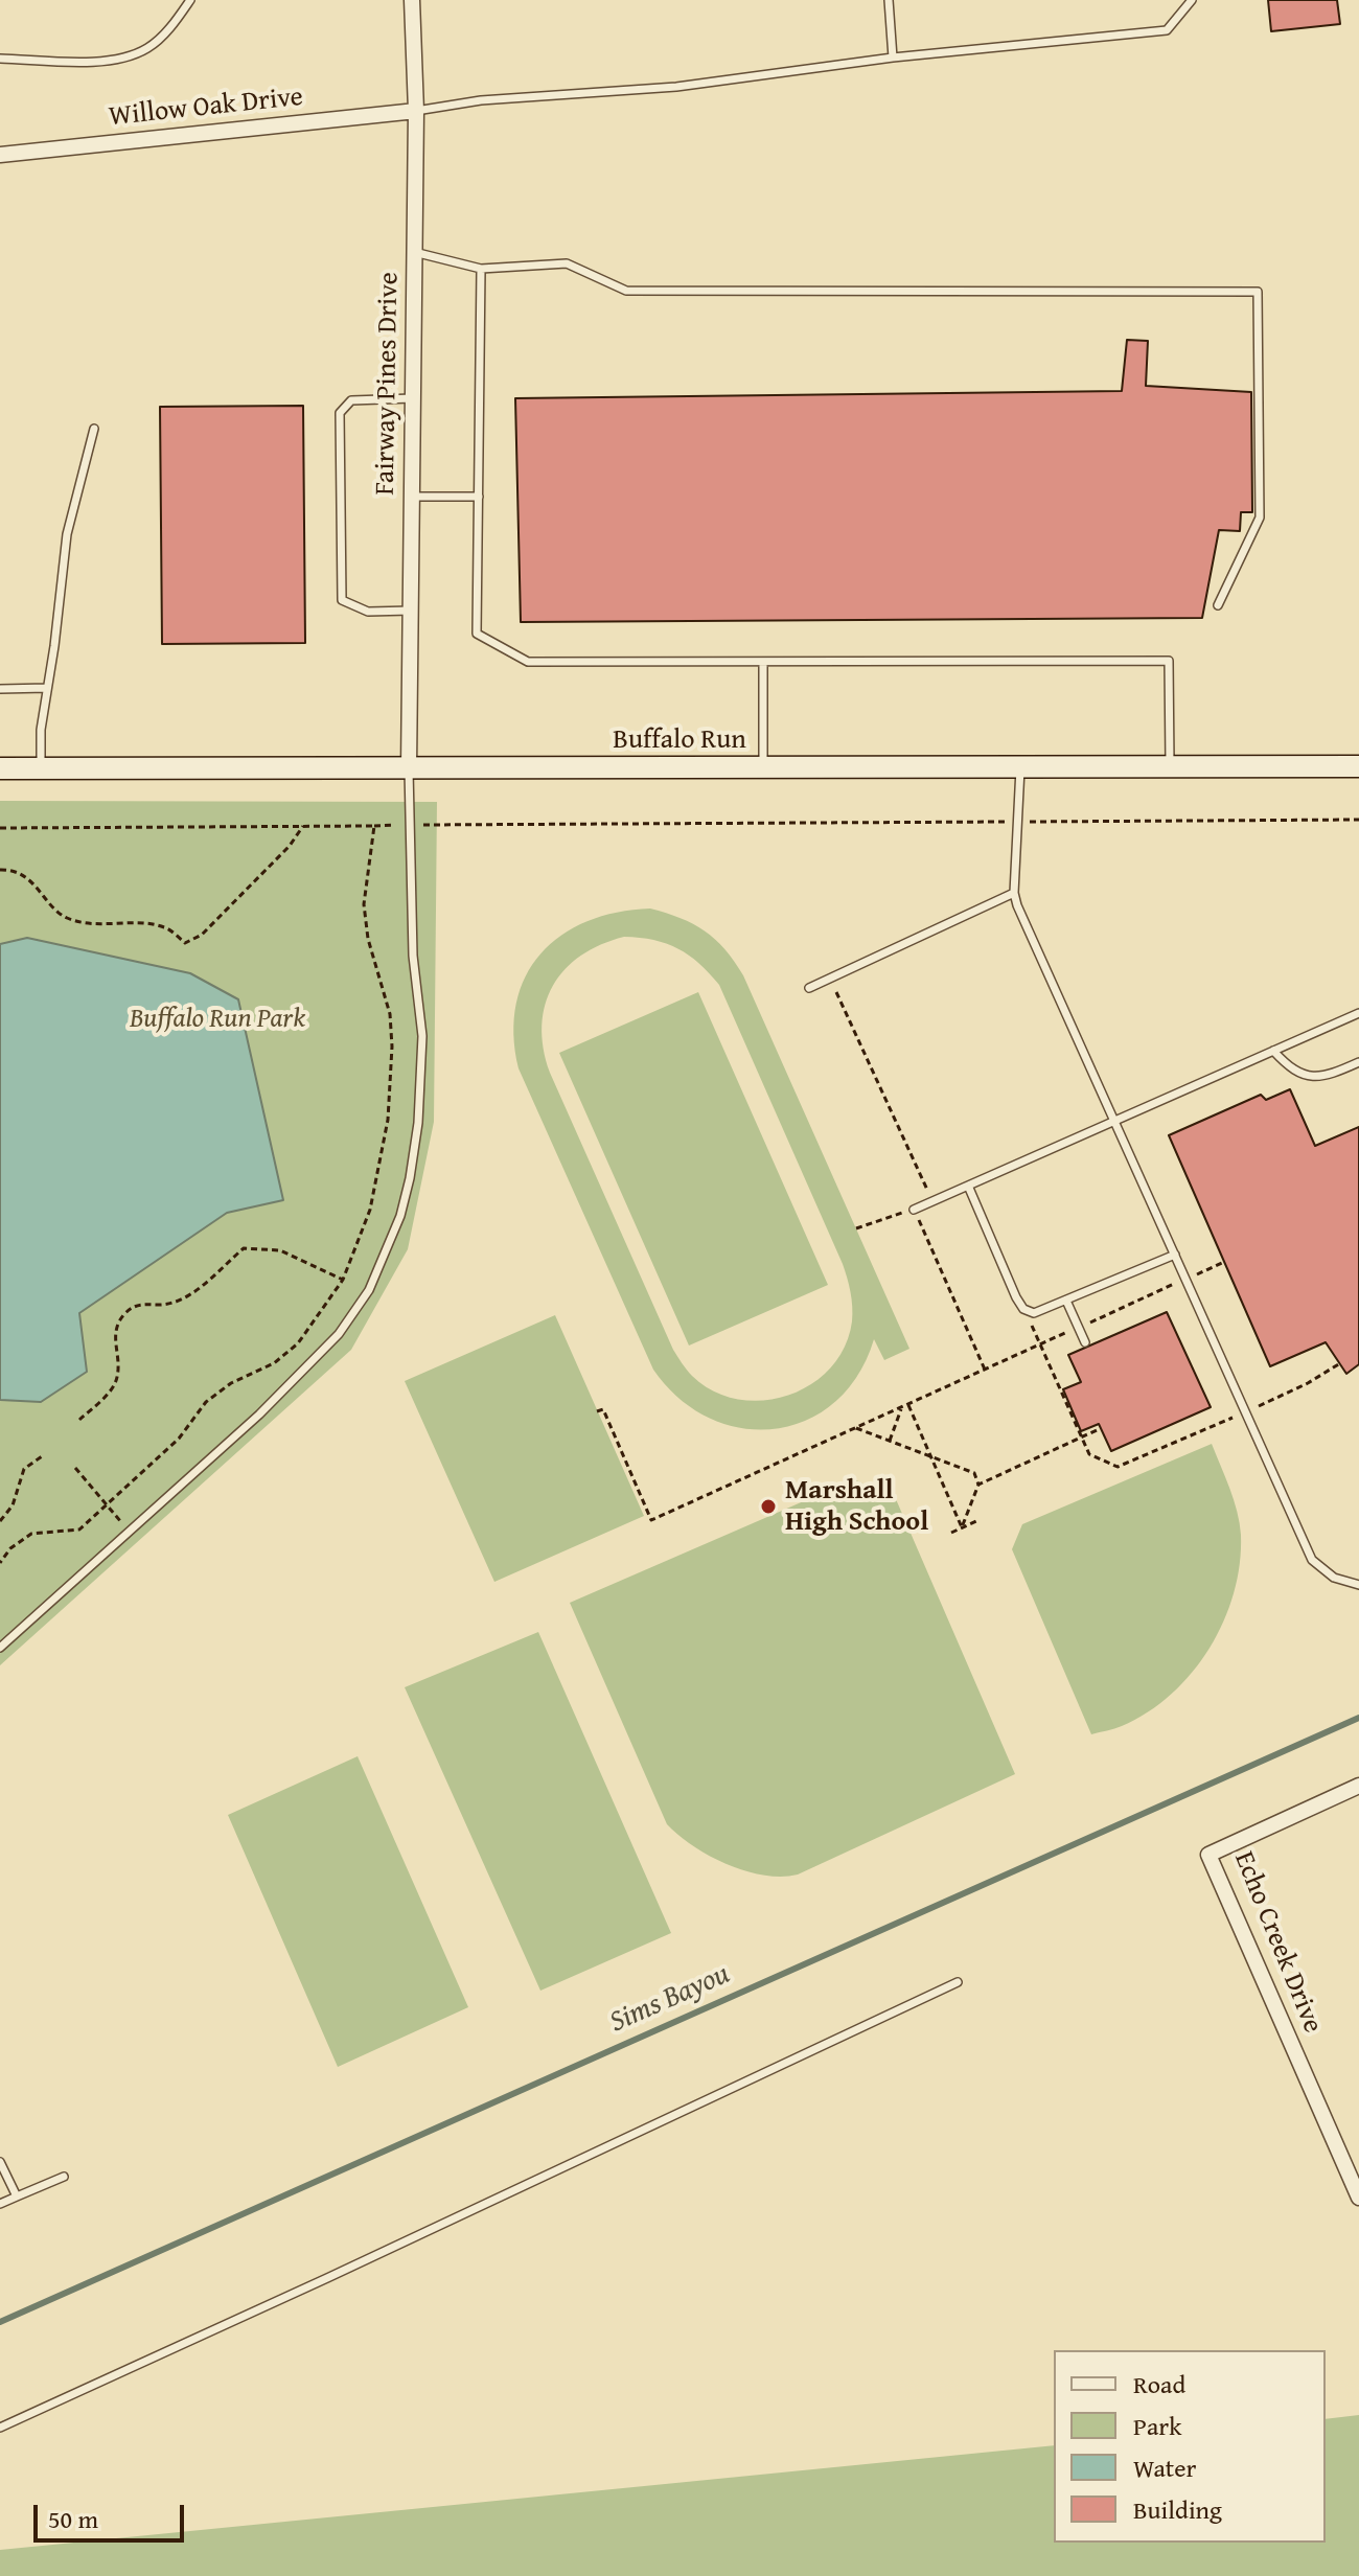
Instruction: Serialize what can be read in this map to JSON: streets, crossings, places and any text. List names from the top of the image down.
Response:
{
  "streets": {
    "street": [
      "Willow Oak Drive",
      "Fairway Pines Drive",
      "Buffalo Run",
      "Echo Creek Drive"
    ]
  },
  "crossings": [
    ["Willow Oak Drive", "Fairway Pines Drive"],
    ["Fairway Pines Drive", "Buffalo Run"]
  ],
  "water": ["Sims Bayou"],
  "parks": ["Buffalo Run Park"],
  "places": ["Marshall High School"],
  "legend": [
    "Road",
    "Park",
    "Water",
    "Building"
  ],
  "scale_bar": "50 m"
}
